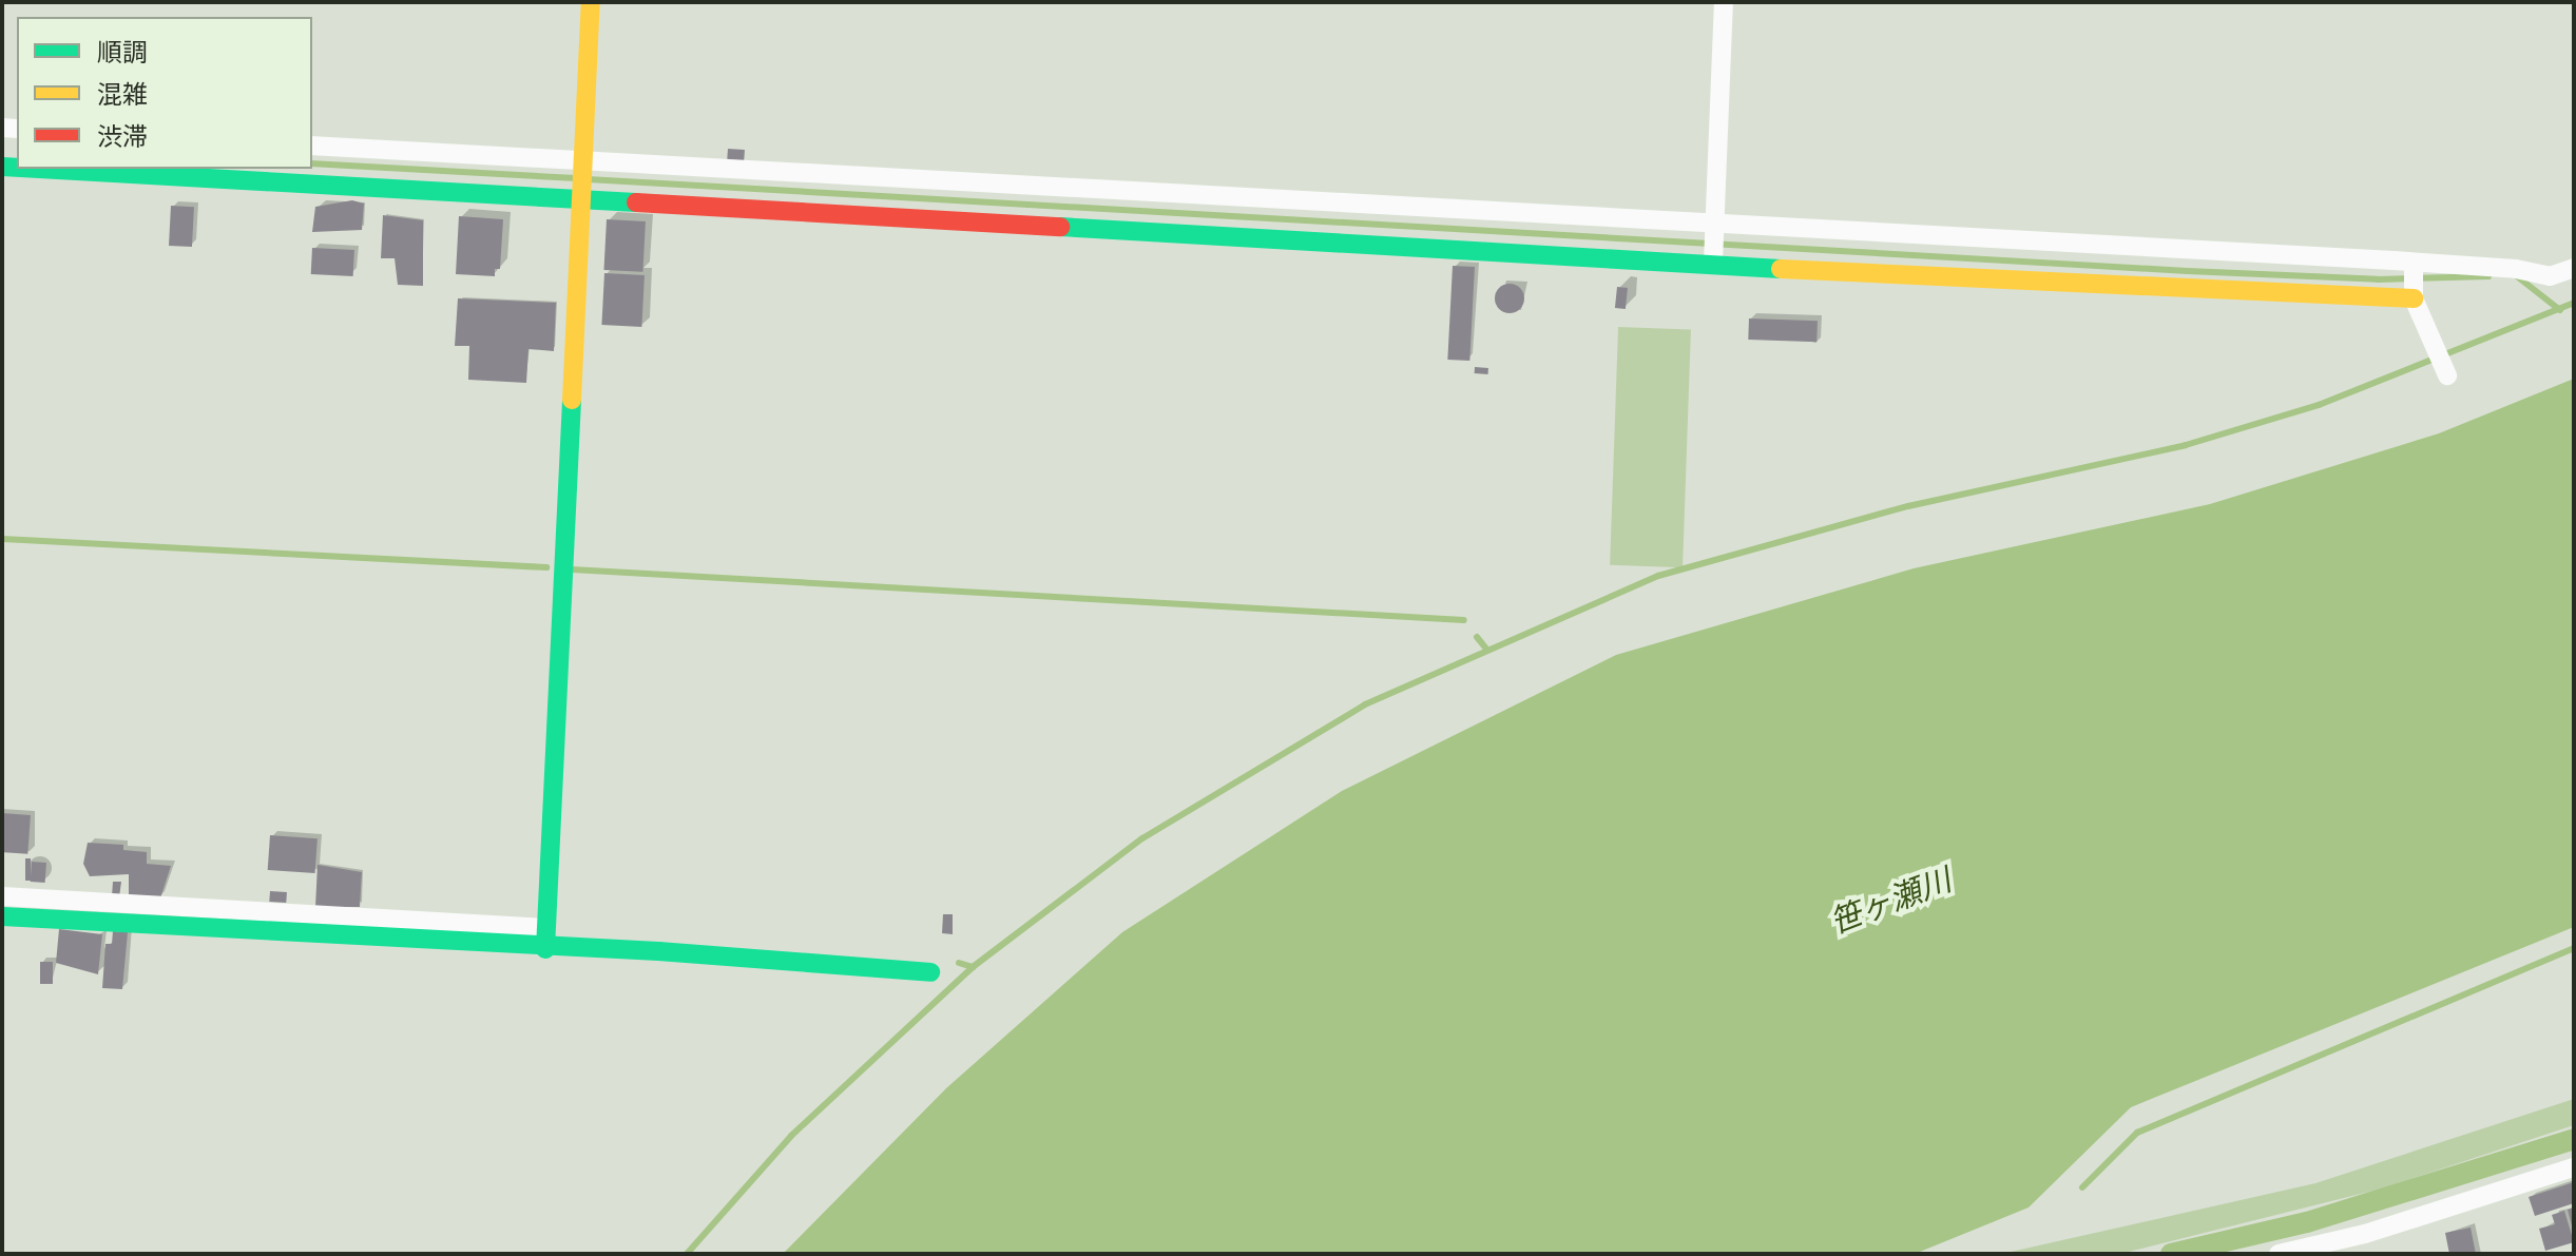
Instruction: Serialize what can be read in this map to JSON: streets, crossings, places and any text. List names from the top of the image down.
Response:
{
  "water": ["笹ヶ瀬川"],
  "legend": ["順調", "混雑", "渋滞"]
}
